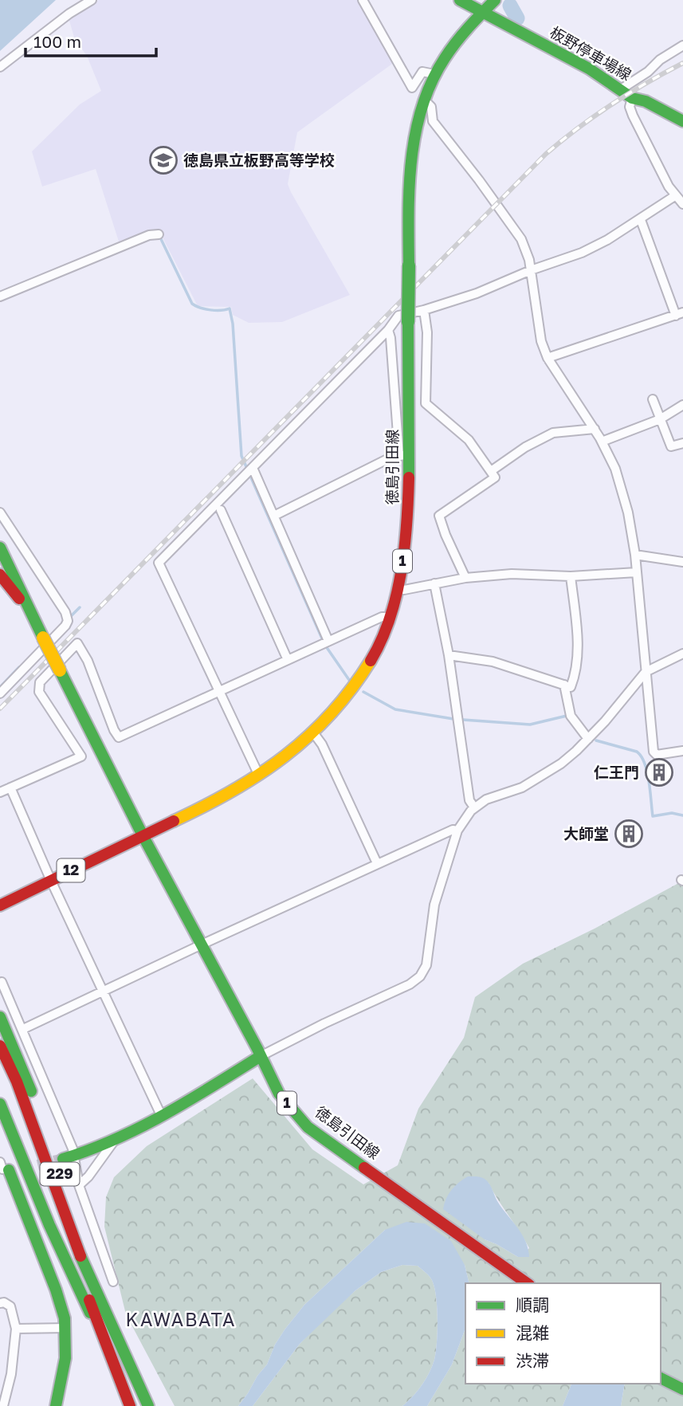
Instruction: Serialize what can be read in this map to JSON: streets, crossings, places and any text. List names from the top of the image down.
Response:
{
  "streets": {
    "main road": [
      "板野停車場線",
      "徳島引田線",
      "1",
      "12",
      "229"
    ]
  },
  "crossings": [
    ["板野停車場線", "徳島引田線"],
    ["徳島引田線", "12"]
  ],
  "districts": ["KAWABATA"],
  "places": {
    "school or university": ["徳島県立板野高等学校"],
    "building": ["仁王門", "大師堂"]
  },
  "legend": ["順調", "混雑", "渋滞"],
  "scale_bar": "100 m"
}
